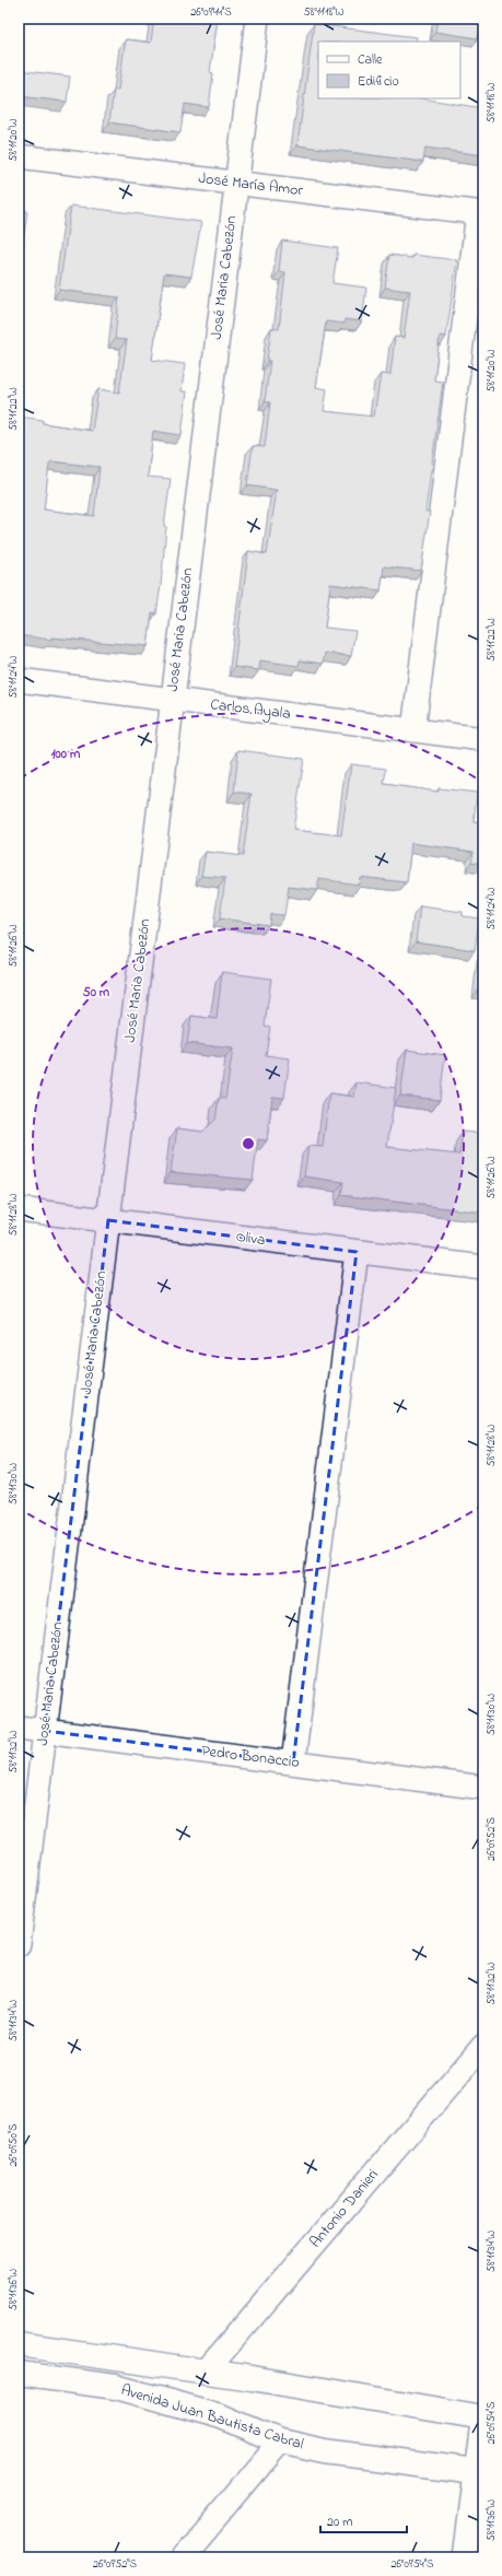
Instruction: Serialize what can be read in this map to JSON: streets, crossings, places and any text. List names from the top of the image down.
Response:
{
  "streets": {
    "main road": ["Avenida Juan Bautista Cabral"],
    "street": [
      "José María Amor",
      "José Maria Cabezón",
      "Carlos Ayala",
      "Oliva",
      "Pedro Bonaccio",
      "Antonio Danieri"
    ]
  },
  "crossings": [
    ["José María Amor", "José Maria Cabezón"],
    ["José Maria Cabezón", "Carlos Ayala"],
    ["José Maria Cabezón", "Oliva"],
    ["José Maria Cabezón", "Pedro Bonaccio"],
    ["Antonio Danieri", "Avenida Juan Bautista Cabral"]
  ],
  "legend": ["Calle", "Edificio"],
  "scale_bar": "20 m",
  "coordinates": [
    "26°09'44\"S",
    "58°11'18\"W",
    "58°11'20\"W",
    "58°11'22\"W",
    "58°11'24\"W",
    "58°11'26\"W",
    "58°11'28\"W",
    "58°11'30\"W",
    "58°11'32\"W",
    "26°09'52\"S",
    "58°11'34\"W",
    "26°09'50\"S",
    "58°11'36\"W",
    "26°09'54\"S"
  ],
  "rings": ["100 m", "50 m"]
}
